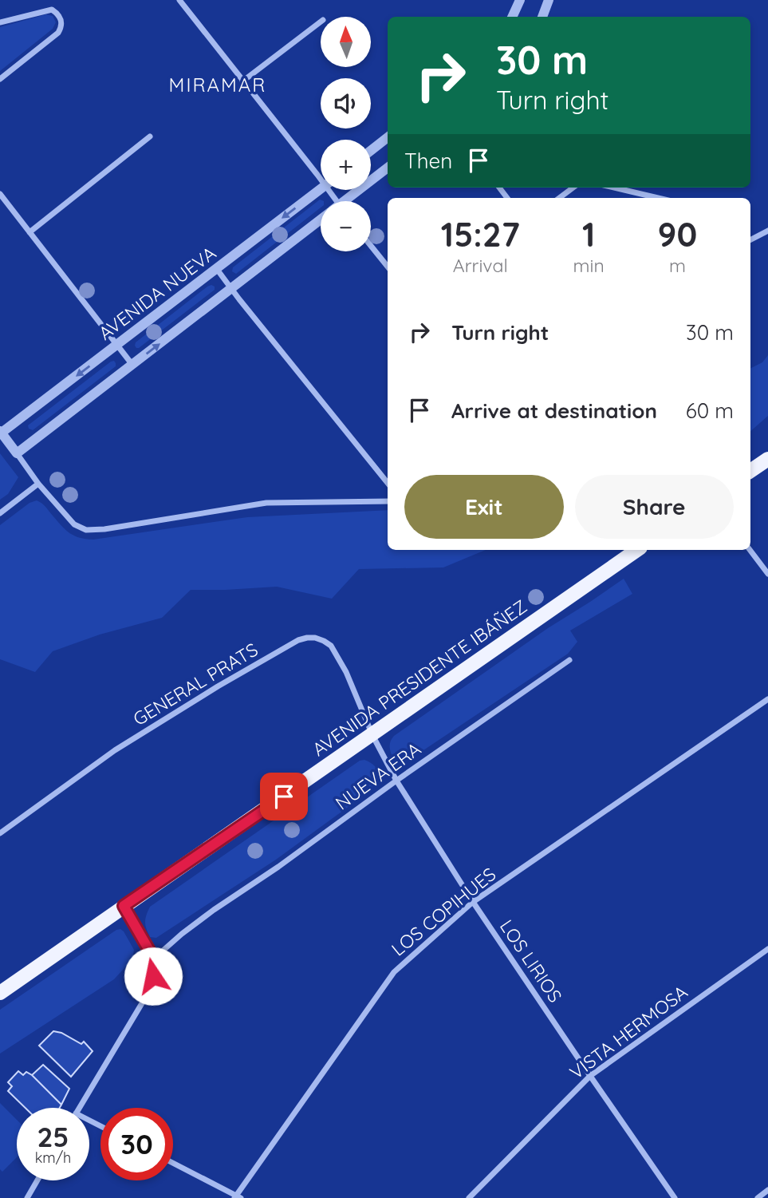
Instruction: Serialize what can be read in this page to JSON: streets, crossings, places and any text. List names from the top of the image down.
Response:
{
  "streets": {
    "main road": ["AVENIDA PRESIDENTE IBÁÑEZ"],
    "street": [
      "AVENIDA NUEVA",
      "GENERAL PRATS",
      "NUEVA ERA",
      "LOS COPIHUES",
      "LOS LIRIOS",
      "VISTA HERMOSA"
    ]
  },
  "crossings": [
    ["AVENIDA PRESIDENTE IBÁÑEZ", "GENERAL PRATS"],
    ["AVENIDA PRESIDENTE IBÁÑEZ", "LOS LIRIOS"],
    ["GENERAL PRATS", "LOS LIRIOS"],
    ["NUEVA ERA", "LOS LIRIOS"],
    ["LOS COPIHUES", "LOS LIRIOS"],
    ["LOS LIRIOS", "VISTA HERMOSA"]
  ],
  "districts": ["MIRAMAR"],
  "north": "top",
  "page": {
    "map_buttons": ["+", "−"],
    "turn": ["30 m", "Turn right"],
    "then": "Then",
    "eta": [
      "15:27",
      "Arrival",
      "1",
      "min",
      "90",
      "m"
    ],
    "list": [
      {
        "name": "Turn right",
        "value": "30 m"
      },
      {
        "name": "Arrive at destination",
        "value": "60 m"
      }
    ],
    "buttons": ["Exit", "Share"],
    "speed": "25 km/h",
    "limit": "30"
  }
}
